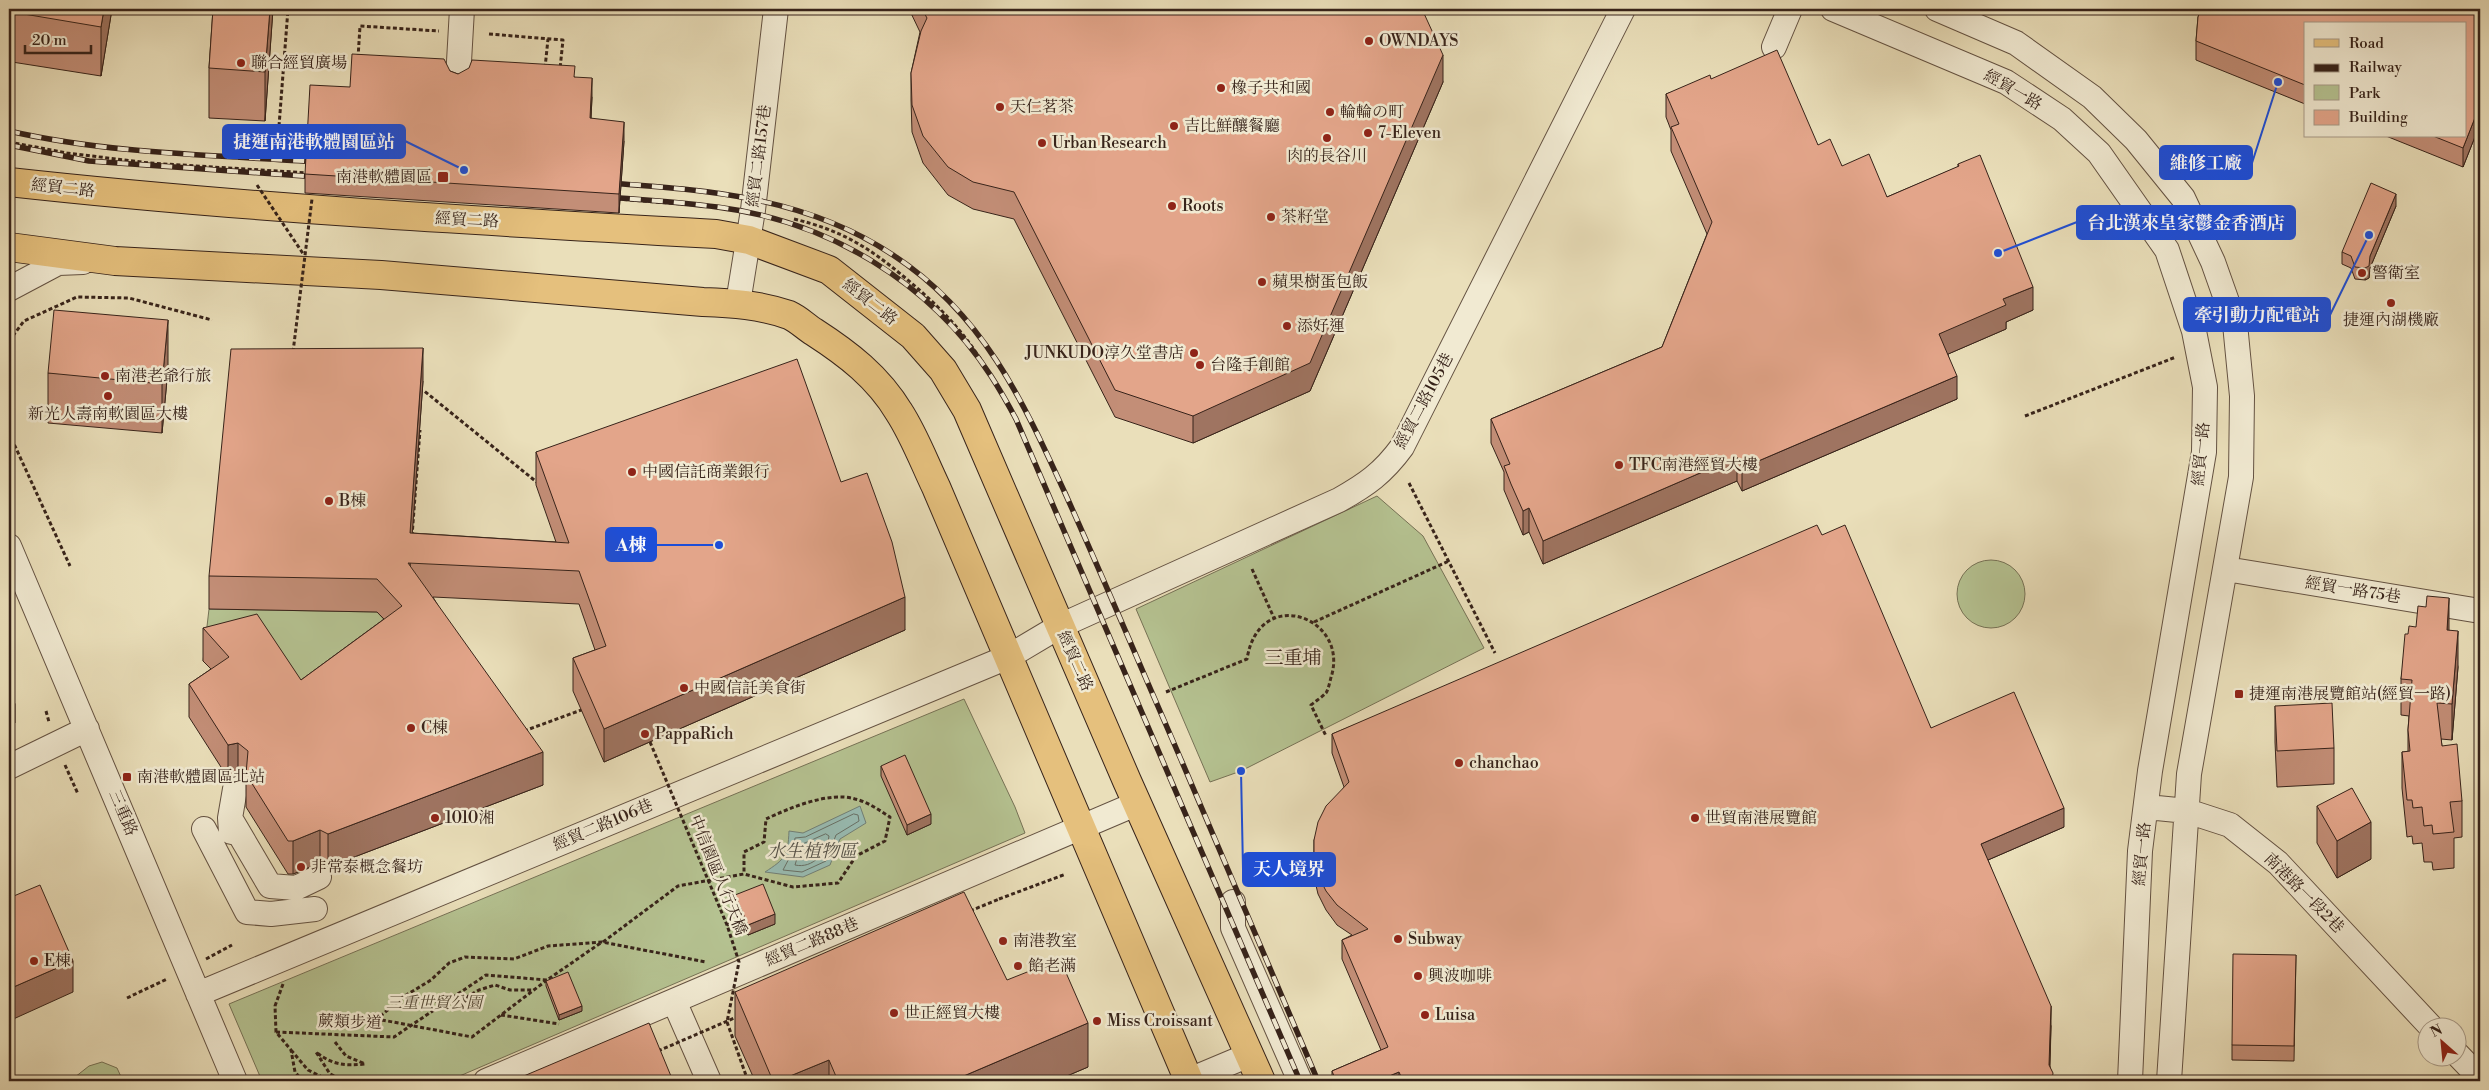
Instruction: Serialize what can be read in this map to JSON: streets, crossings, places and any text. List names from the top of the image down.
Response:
{
  "streets": {
    "main road": ["經貿二路"],
    "street": [
      "經貿一路",
      "經貿二路157巷",
      "經貿二路105巷",
      "經貿一路75巷",
      "三重路",
      "經貿二路106巷",
      "南港路一段2巷",
      "經貿二路88巷"
    ],
    "path": ["中信園區人行天橋", "蕨類步道"]
  },
  "crossings": [
    ["經貿一路", "南港路一段2巷"],
    ["經貿二路157巷", "經貿二路"],
    ["經貿二路", "經貿二路105巷"],
    ["經貿二路", "經貿二路88巷"],
    ["經貿二路105巷", "經貿二路106巷"],
    ["三重路", "經貿二路106巷"]
  ],
  "districts": ["三重埔"],
  "water": ["水生植物區"],
  "parks": ["三重世貿公園"],
  "places": {
    "other": [
      "OWNDAYS",
      "聯合經貿廣場",
      "維修工廠",
      "橡子共和國",
      "天仁茗茶",
      "輪輪の町",
      "吉比鮮釀餐廳",
      "7-Eleven",
      "肉的長谷川",
      "Urban Research",
      "捷運南港軟體園區站",
      "Roots",
      "茶籽堂",
      "牽引動力配電站",
      "台北漢來皇家鬱金香酒店",
      "警衛室",
      "蘋果樹蛋包飯",
      "捷運內湖機廠",
      "添好運",
      "JUNKUDO淳久堂書店",
      "台隆手創館",
      "南港老爺行旅",
      "新光人壽南軟園區大樓",
      "TFC南港經貿大樓",
      "中國信託商業銀行",
      "B棟",
      "A棟",
      "中國信託美食街",
      "C棟",
      "PappaRich",
      "chanchao",
      "天人境界",
      "1010湘",
      "世貿南港展覽館",
      "非常泰概念餐坊",
      "Subway",
      "南港教室",
      "E棟",
      "餡老滿",
      "興波咖啡",
      "世正經貿大樓",
      "Luisa",
      "Miss Croissant"
    ],
    "transit": ["南港軟體園區", "捷運南港展覽館站(經貿一路)", "南港軟體園區北站"]
  },
  "legend": [
    "Road",
    "Railway",
    "Park",
    "Building"
  ],
  "scale_bar": "20 m",
  "north": "top left"
}
